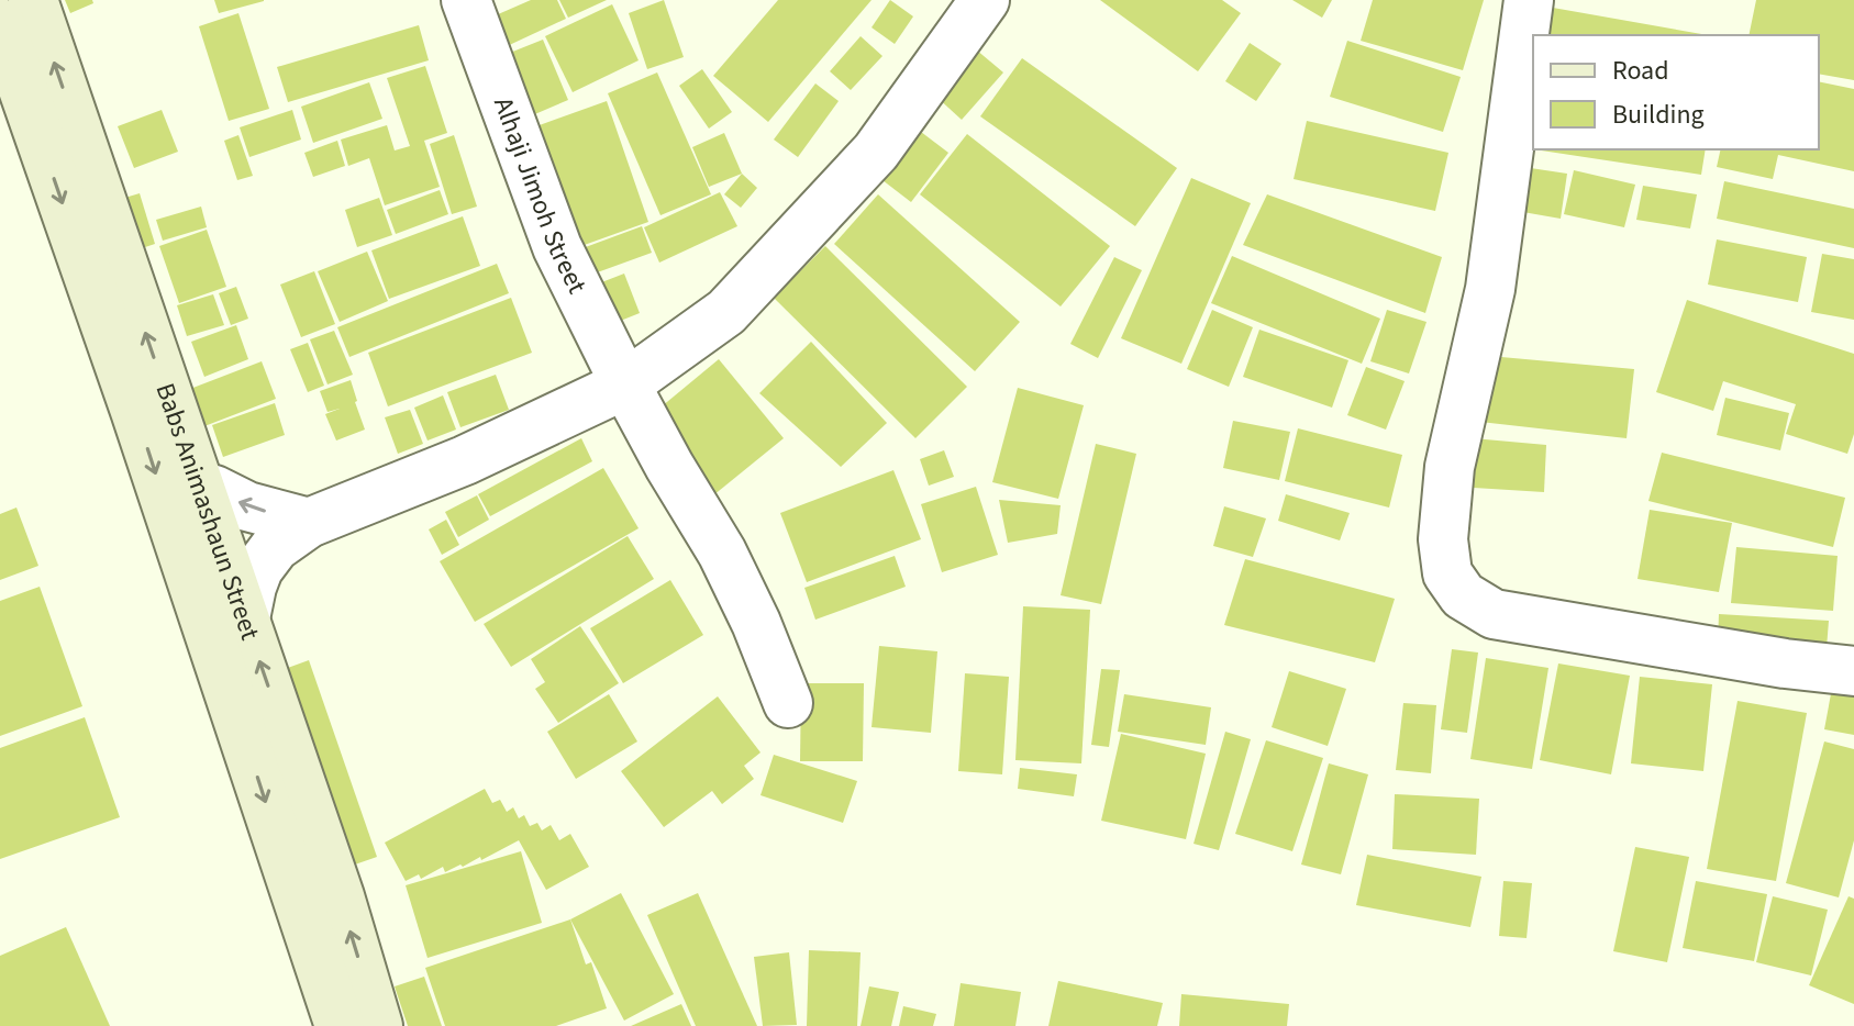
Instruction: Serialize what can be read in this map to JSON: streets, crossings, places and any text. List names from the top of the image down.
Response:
{
  "streets": {
    "main road": ["Babs Animashaun Street"],
    "street": ["Alhaji Jimoh Street"]
  },
  "legend": ["Road", "Building"]
}
